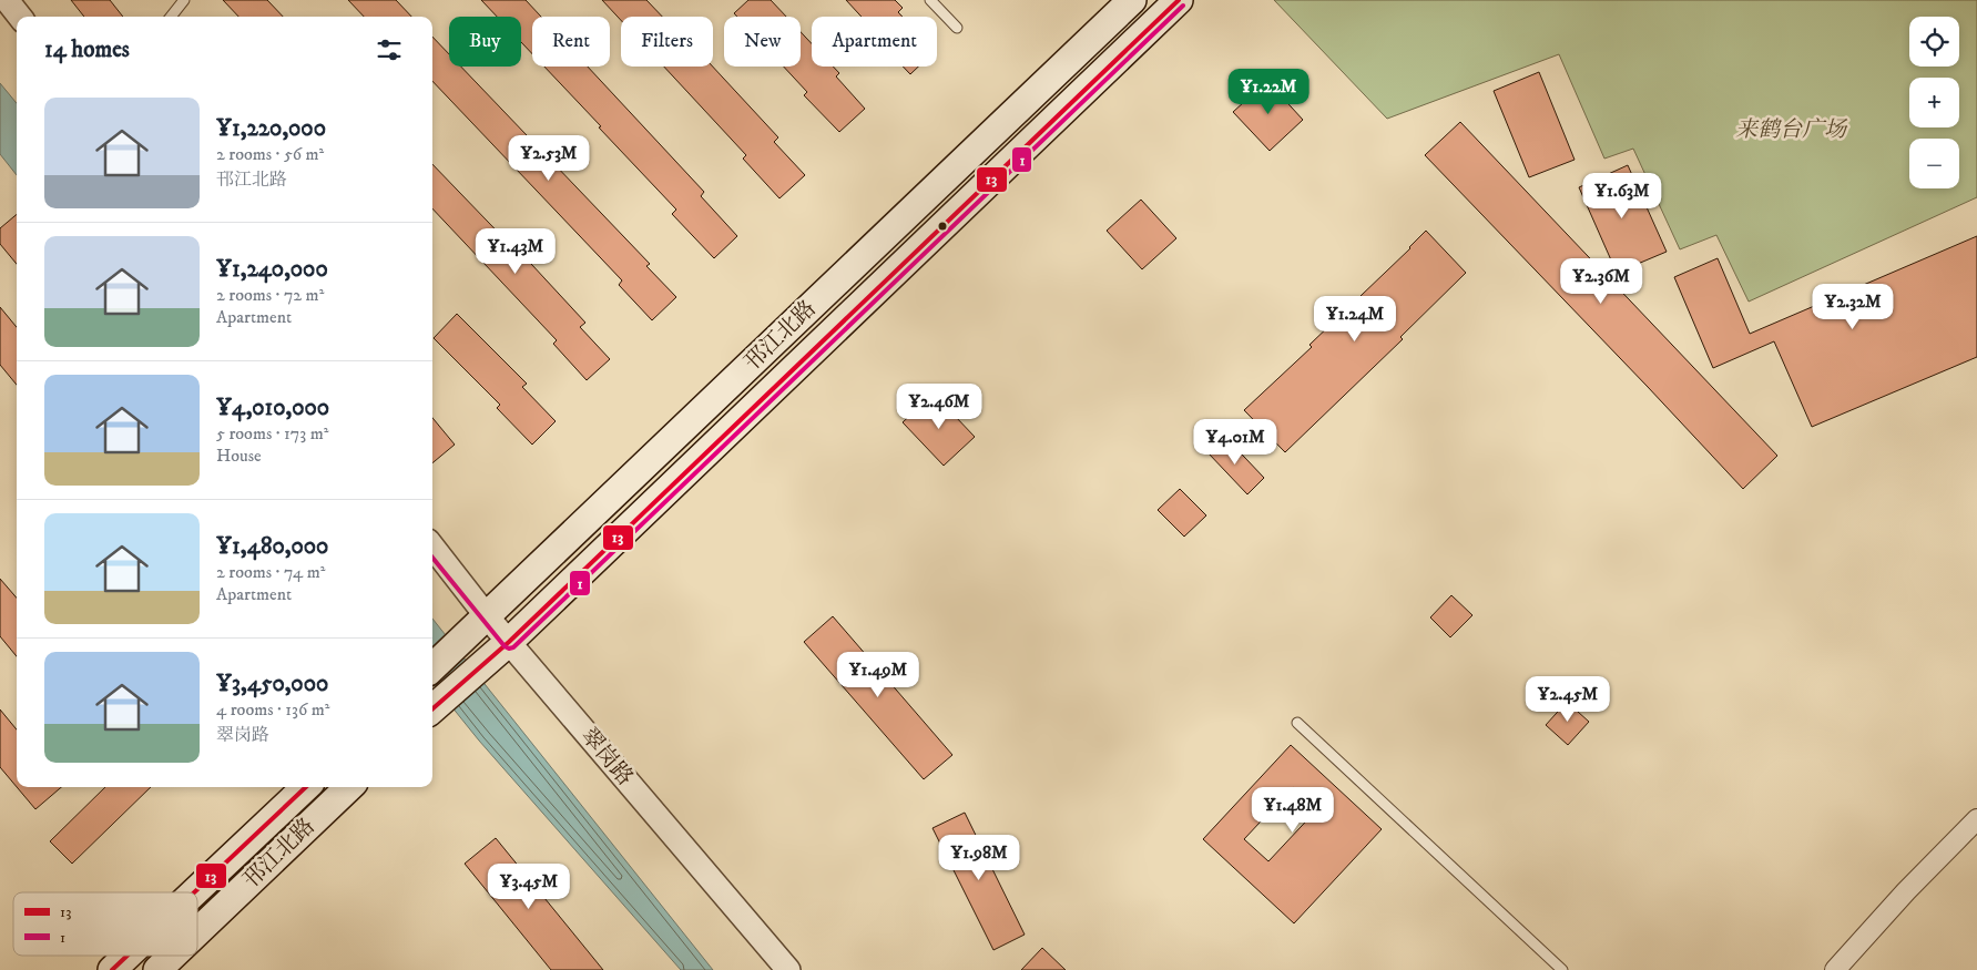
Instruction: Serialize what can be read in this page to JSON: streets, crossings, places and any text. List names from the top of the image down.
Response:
{
  "streets": {
    "main road": ["邗江北路"],
    "street": ["翠岗路"]
  },
  "crossings": [
    ["邗江北路", "翠岗路"]
  ],
  "parks": ["来鹤台广场"],
  "lines": ["transit line 13", "transit line 1"],
  "legend": ["13", "1"],
  "page": {
    "map_buttons": ["+", "−"],
    "chip": [
      "Buy",
      "Rent",
      "Filters",
      "New",
      "Apartment"
    ],
    "heading": "14 homes",
    "price": [
      "¥1.22M",
      "¥2.53M",
      "¥1.63M",
      "¥1.43M",
      "¥2.36M",
      "¥2.32M",
      "¥1.24M",
      "¥2.46M",
      "¥4.01M",
      "¥1.49M",
      "¥2.45M",
      "¥1.48M",
      "¥1.98M",
      "¥3.45M"
    ],
    "list": [
      {
        "name": "¥1,220,000",
        "note": "2 rooms · 56 m² · 邗江北路"
      },
      {
        "name": "¥1,240,000",
        "note": "2 rooms · 72 m² · Apartment"
      },
      {
        "name": "¥4,010,000",
        "note": "5 rooms · 173 m² · House"
      },
      {
        "name": "¥1,480,000",
        "note": "2 rooms · 74 m² · Apartment"
      },
      {
        "name": "¥3,450,000",
        "note": "4 rooms · 136 m² · 翠岗路"
      }
    ]
  }
}
